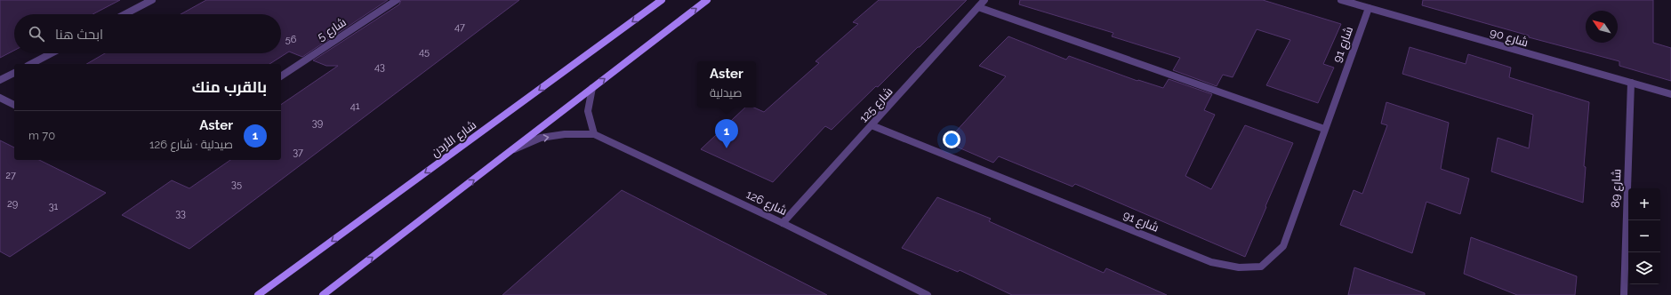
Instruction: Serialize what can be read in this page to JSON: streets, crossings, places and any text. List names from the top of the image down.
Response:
{
  "streets": {
    "main road": ["شارع الأردن"],
    "street": [
      "شارع 5",
      "شارع 90",
      "شارع 91",
      "شارع 125",
      "شارع 89",
      "شارع 126"
    ]
  },
  "crossings": [
    ["شارع 90", "شارع 91"],
    ["شارع 90", "شارع 89"],
    ["شارع 91", "شارع 125"],
    ["شارع 125", "شارع 126"]
  ],
  "house_numbers": [
    "47",
    "56",
    "45",
    "43",
    "41",
    "39",
    "37",
    "27",
    "35",
    "29",
    "31",
    "33"
  ],
  "north": "top left",
  "page": {
    "search": "ابحث هنا",
    "popup": ["Aster", "صيدلية"],
    "heading": "بالقرب منك",
    "list": [
      {
        "mark": "1",
        "name": "Aster",
        "note": "صيدلية · شارع 126",
        "value": "70 m"
      }
    ],
    "pins": "1",
    "map_buttons": ["+", "−"]
  }
}
